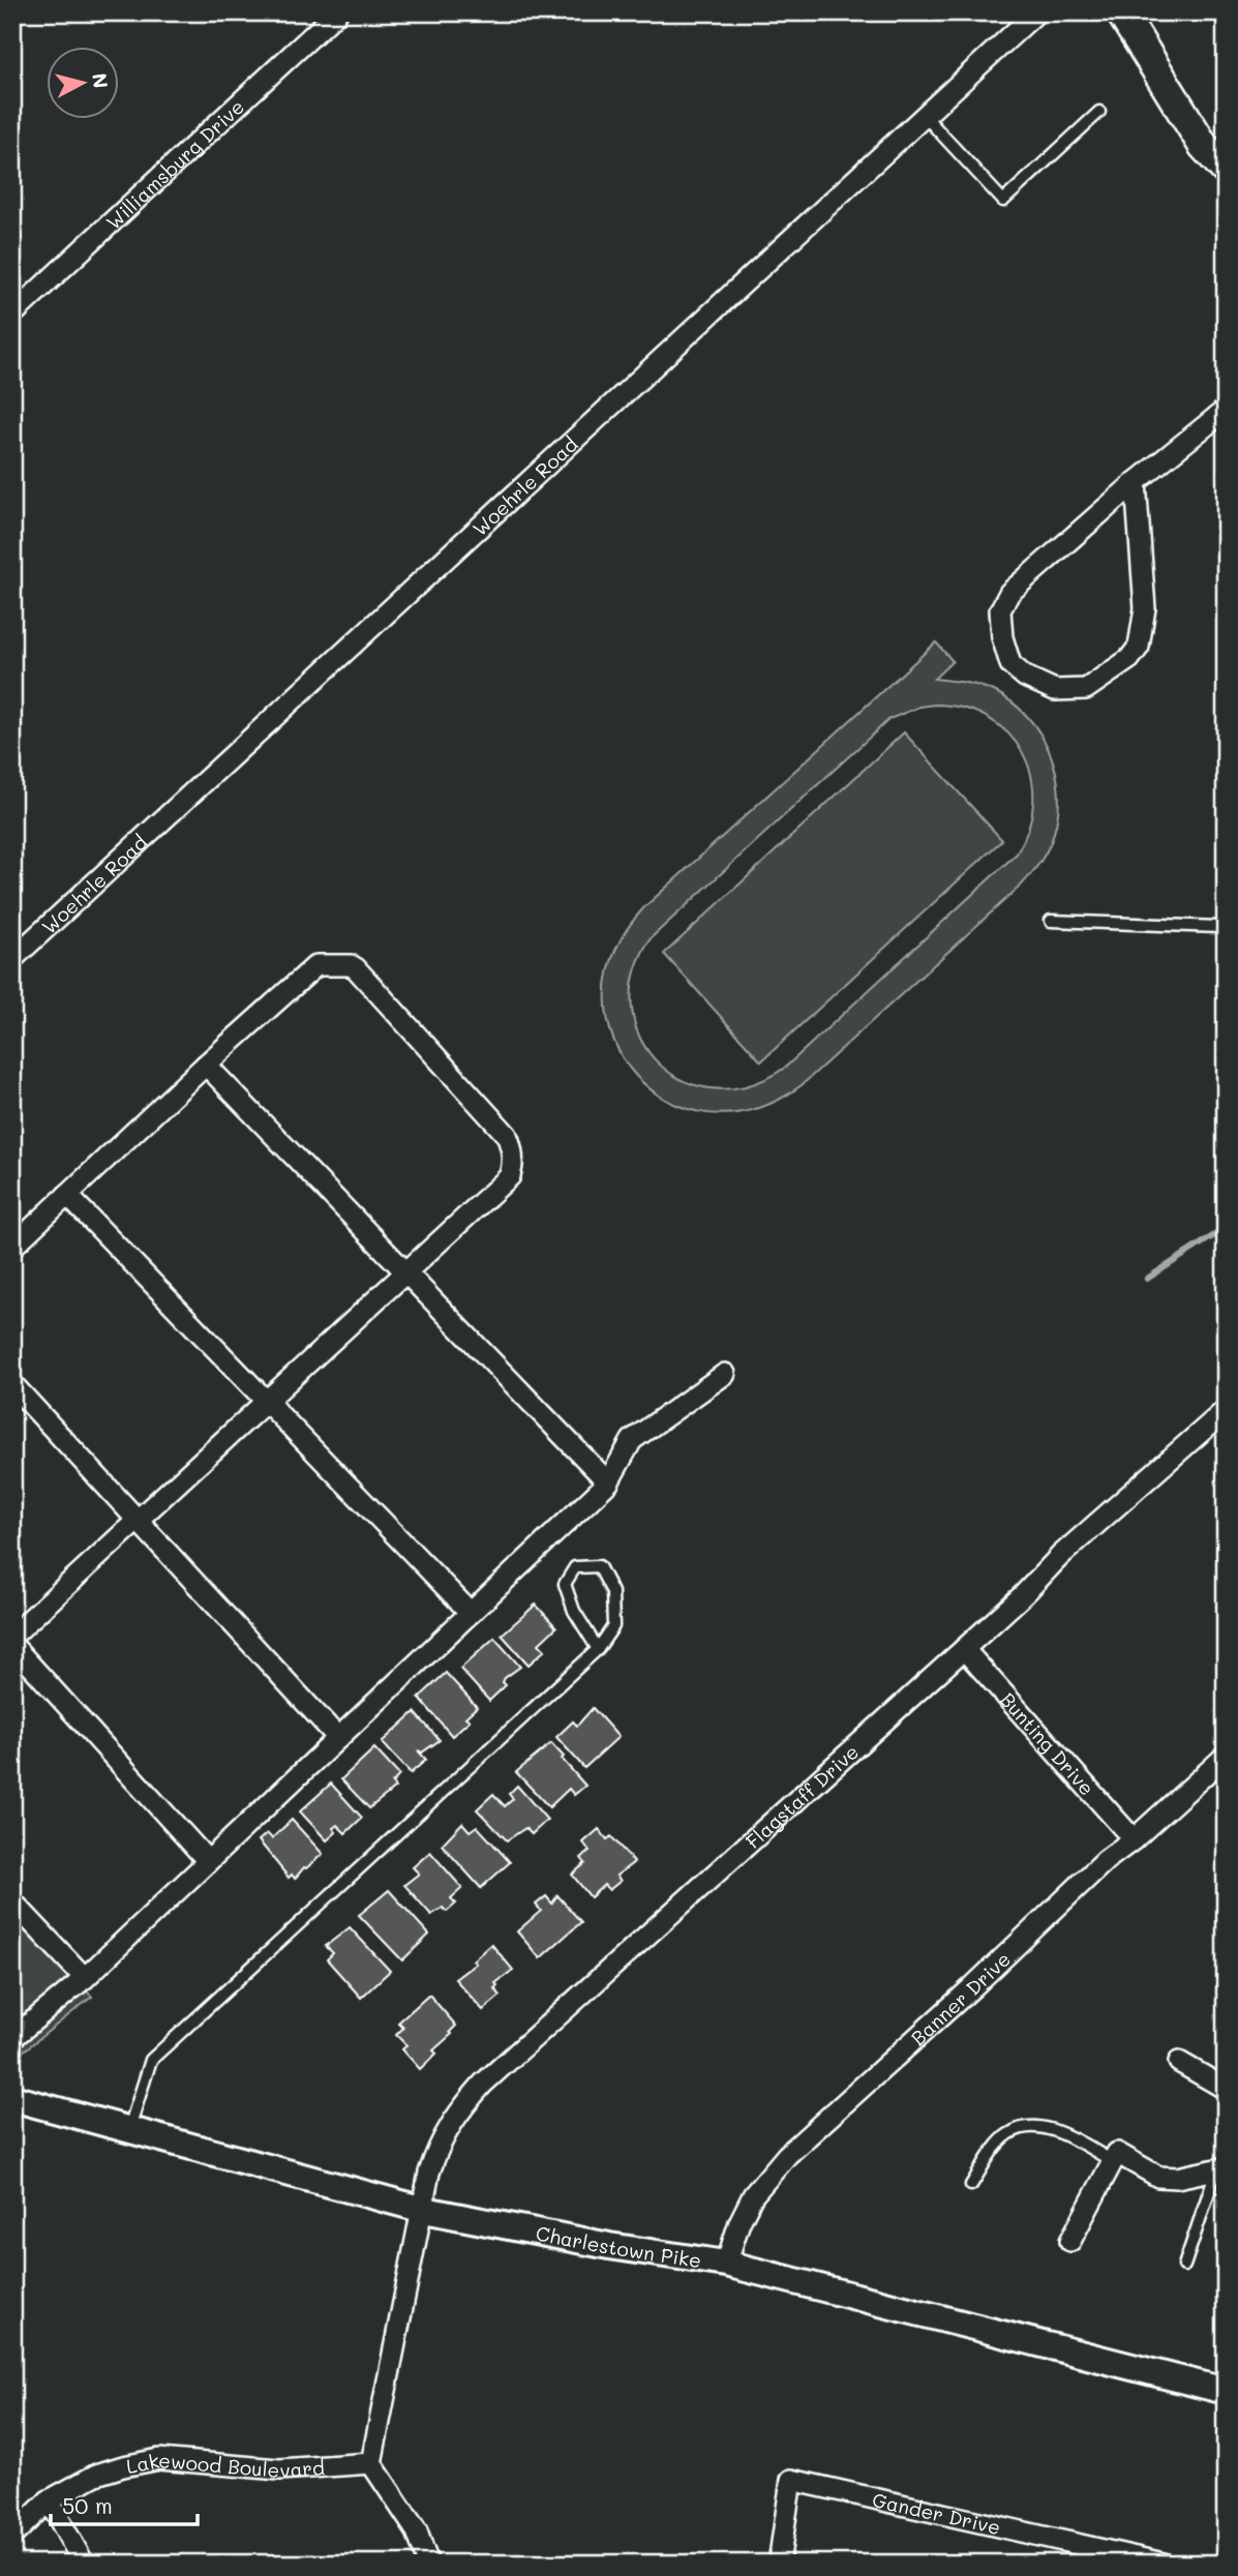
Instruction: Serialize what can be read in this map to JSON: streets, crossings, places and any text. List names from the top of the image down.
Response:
{
  "streets": {
    "street": [
      "Williamsburg Drive",
      "Woehrle Road",
      "Bunting Drive",
      "Flagstaff Drive",
      "Banner Drive",
      "Charlestown Pike",
      "Lakewood Boulevard",
      "Gander Drive"
    ]
  },
  "crossings": [
    ["Bunting Drive", "Flagstaff Drive"],
    ["Bunting Drive", "Banner Drive"],
    ["Flagstaff Drive", "Charlestown Pike"],
    ["Banner Drive", "Charlestown Pike"]
  ],
  "scale_bar": "50 m",
  "north": "right"
}
